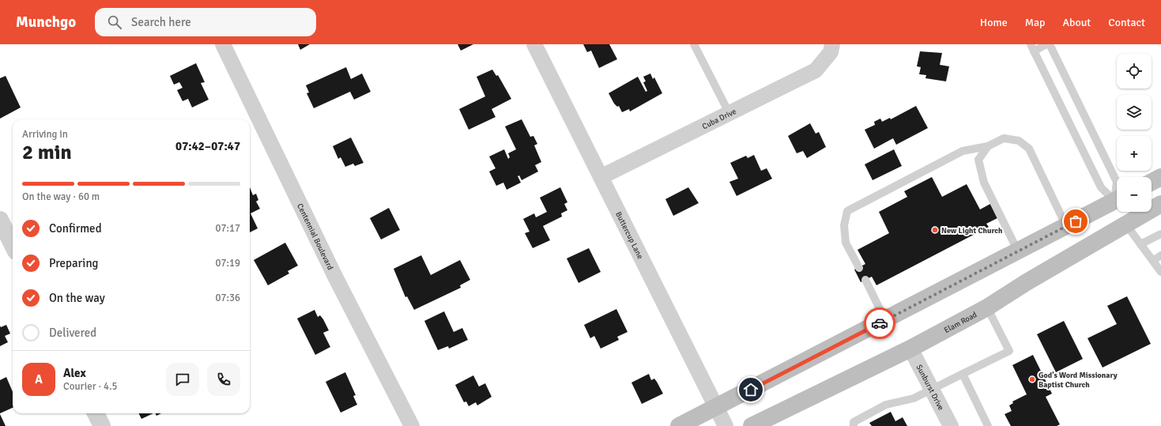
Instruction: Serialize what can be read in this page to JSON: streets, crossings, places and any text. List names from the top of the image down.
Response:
{
  "streets": {
    "main road": ["Elam Road"],
    "street": [
      "Cuba Drive",
      "Buttercup Lane",
      "Centennial Boulevard",
      "Sunburst Drive"
    ]
  },
  "crossings": [
    ["Cuba Drive", "Buttercup Lane"],
    ["Elam Road", "Sunburst Drive"]
  ],
  "places": ["New Light Church", "God's Word Missionary Baptist Church"],
  "page": {
    "header": "Munchgo",
    "search": "Search here",
    "nav": [
      "Home",
      "Map",
      "About",
      "Contact"
    ],
    "map_buttons": ["+", "−"],
    "heading": ["2 min", "Arriving in", "07:42–07:47"],
    "panel": ["Alex", "Courier · 4.5"],
    "bar": "On the way · 60 m",
    "list": [
      ["Confirmed", "07:17"],
      ["Preparing", "07:19"],
      ["On the way", "07:36"],
      "Delivered"
    ],
    "round": "A"
  }
}
